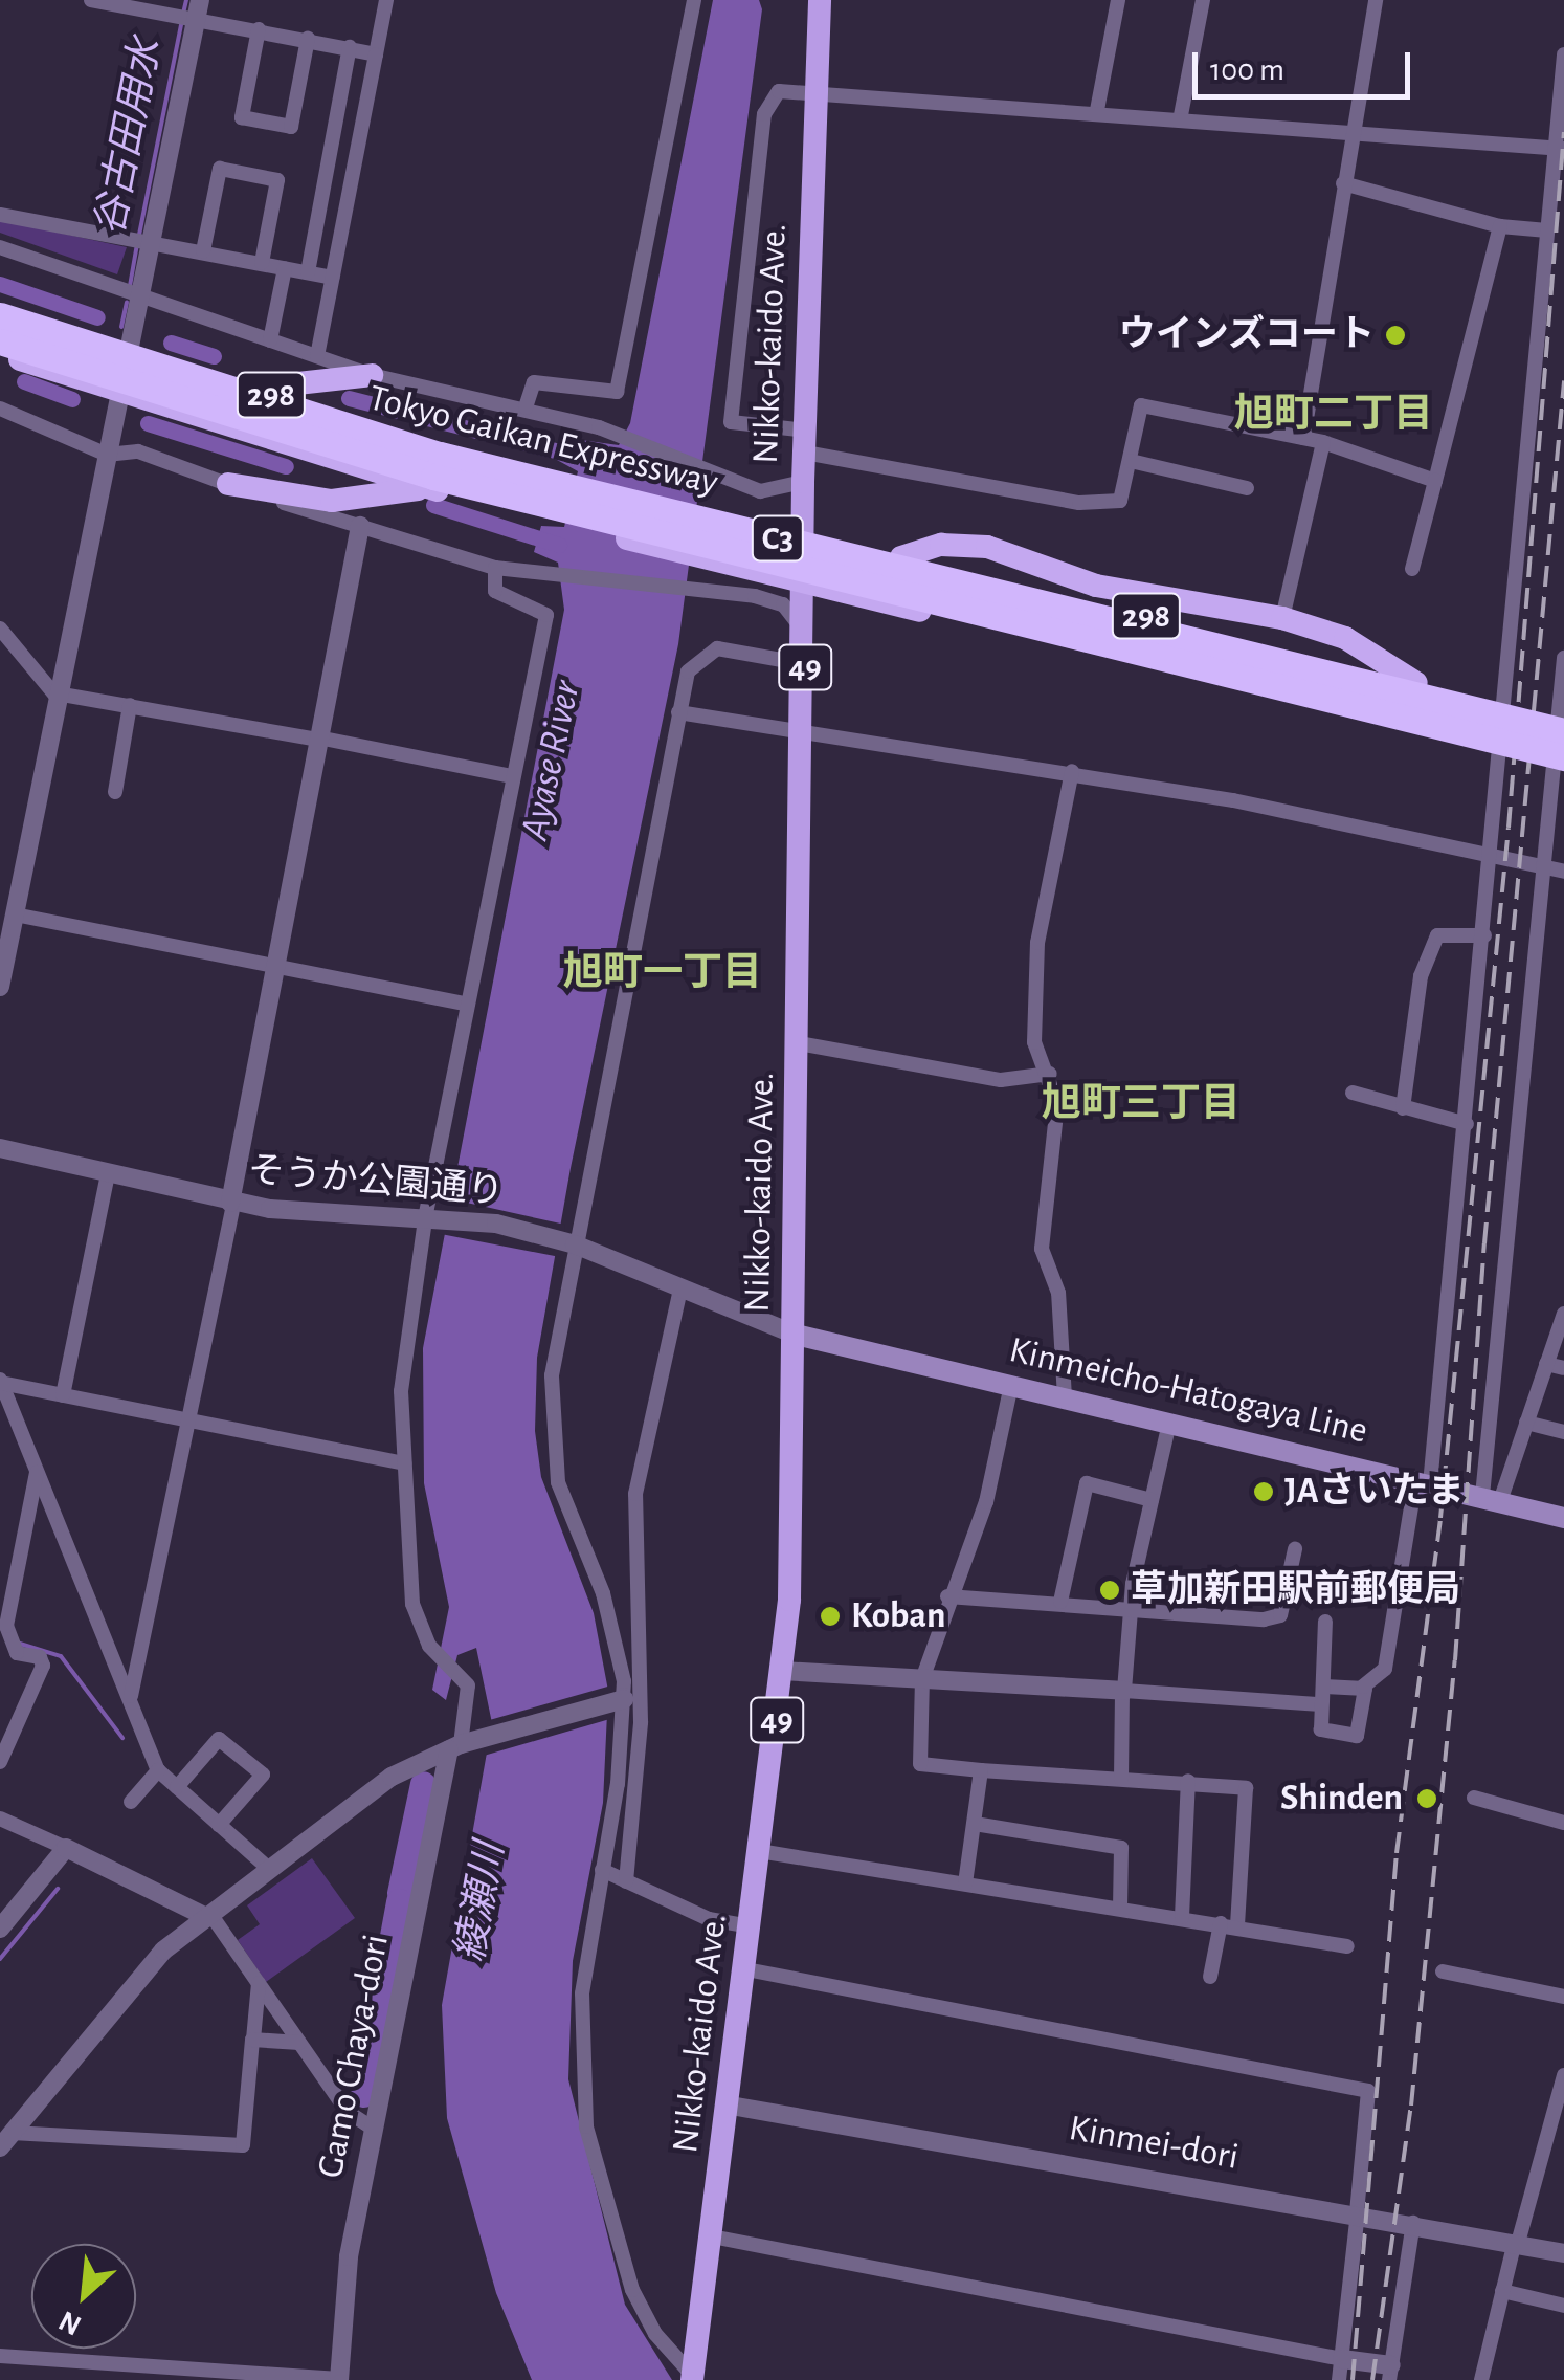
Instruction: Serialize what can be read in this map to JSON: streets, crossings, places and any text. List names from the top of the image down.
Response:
{
  "streets": {
    "highway": ["298", "Tokyo Gaikan Expressway", "C3"],
    "main road": ["Nikko-kaido Ave.", "49", "Kinmeicho-Hatogaya Line"],
    "street": ["そうか公園通り", "Gamo Chaya-dori", "Kinmei-dori"]
  },
  "crossings": [
    ["Nikko-kaido Ave.", "298"],
    ["Nikko-kaido Ave.", "そうか公園通り"],
    ["Nikko-kaido Ave.", "Kinmeicho-Hatogaya Line"],
    ["Nikko-kaido Ave.", "Kinmei-dori"],
    ["298", "Tokyo Gaikan Expressway"],
    ["そうか公園通り", "Kinmeicho-Hatogaya Line"]
  ],
  "districts": ["旭町二丁目", "旭町一丁目", "旭町三丁目"],
  "water": ["谷古田用水", "Ayase River", "綾瀬川"],
  "places": [
    "ウインズコート",
    "JAさいたま",
    "草加新田駅前郵便局",
    "Koban",
    "Shinden"
  ],
  "scale_bar": "100 m",
  "north": "bottom left"
}
